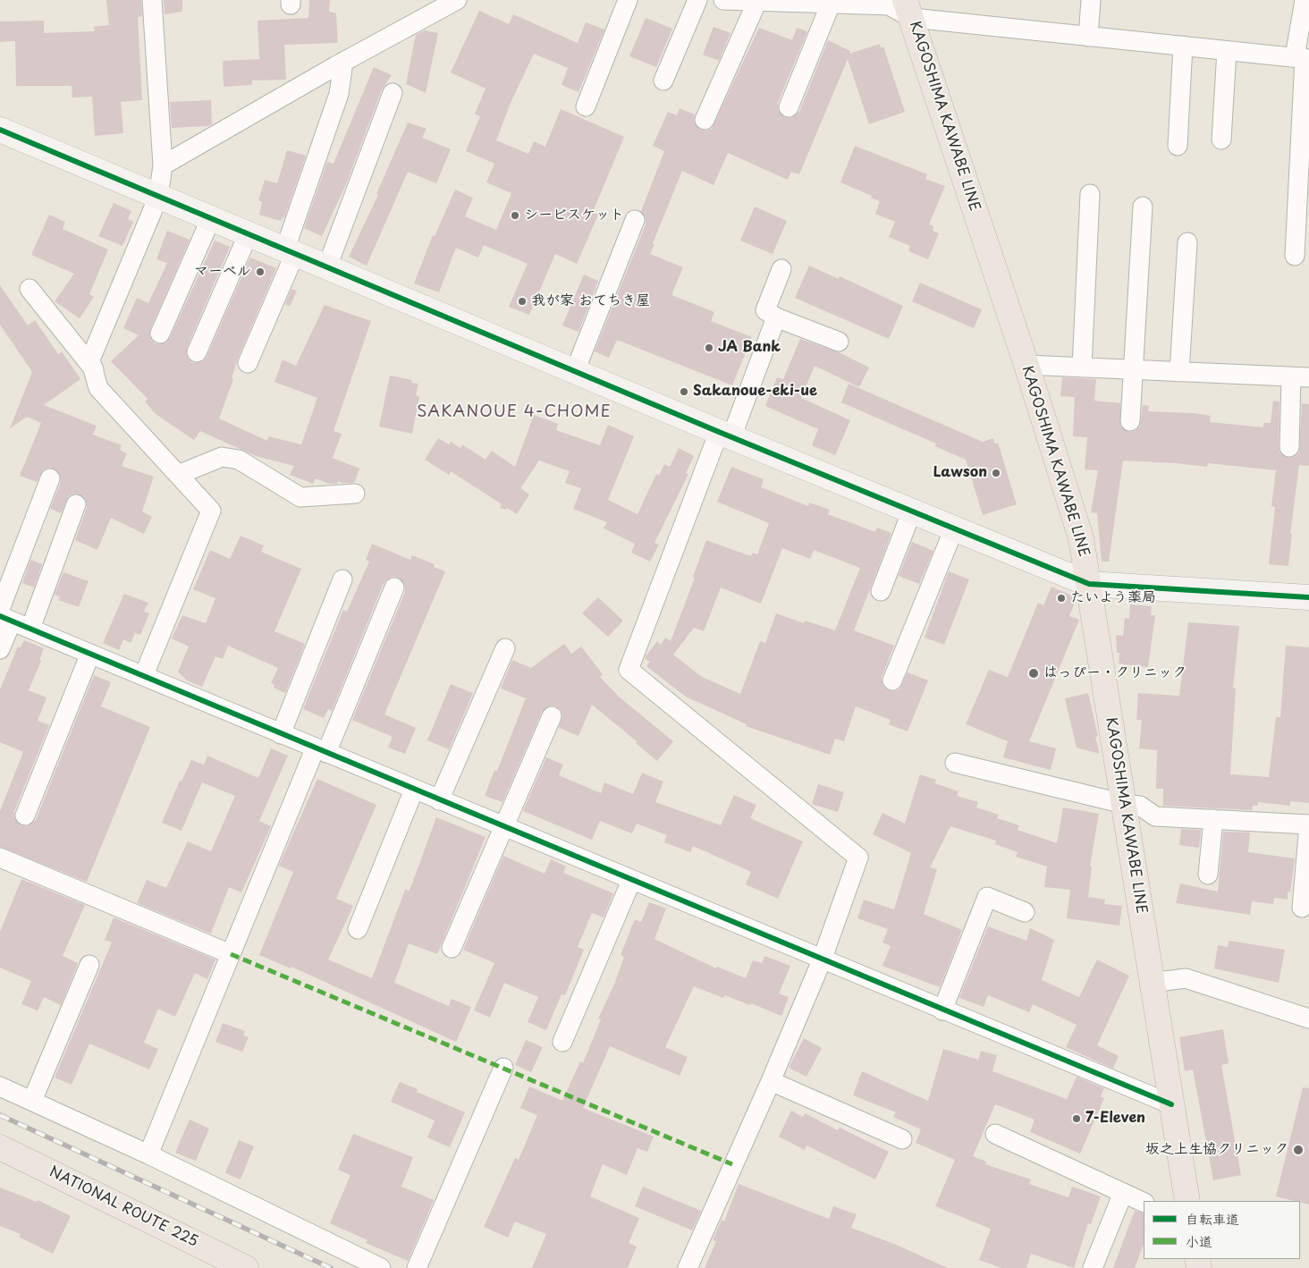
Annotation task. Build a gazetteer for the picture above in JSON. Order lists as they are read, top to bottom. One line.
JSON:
{"streets":{"main road":["KAGOSHIMA KAWABE LINE","NATIONAL ROUTE 225"]},"districts":["SAKANOUE 4-CHOME"],"places":["シービスケット","マーベル","我が家 おてちき屋","JA Bank","Sakanoue-eki-ue","Lawson","たいよう薬局","はっぴー・クリニック","7-Eleven","坂之上生協クリニック"],"legend":["自転車道","小道"]}
